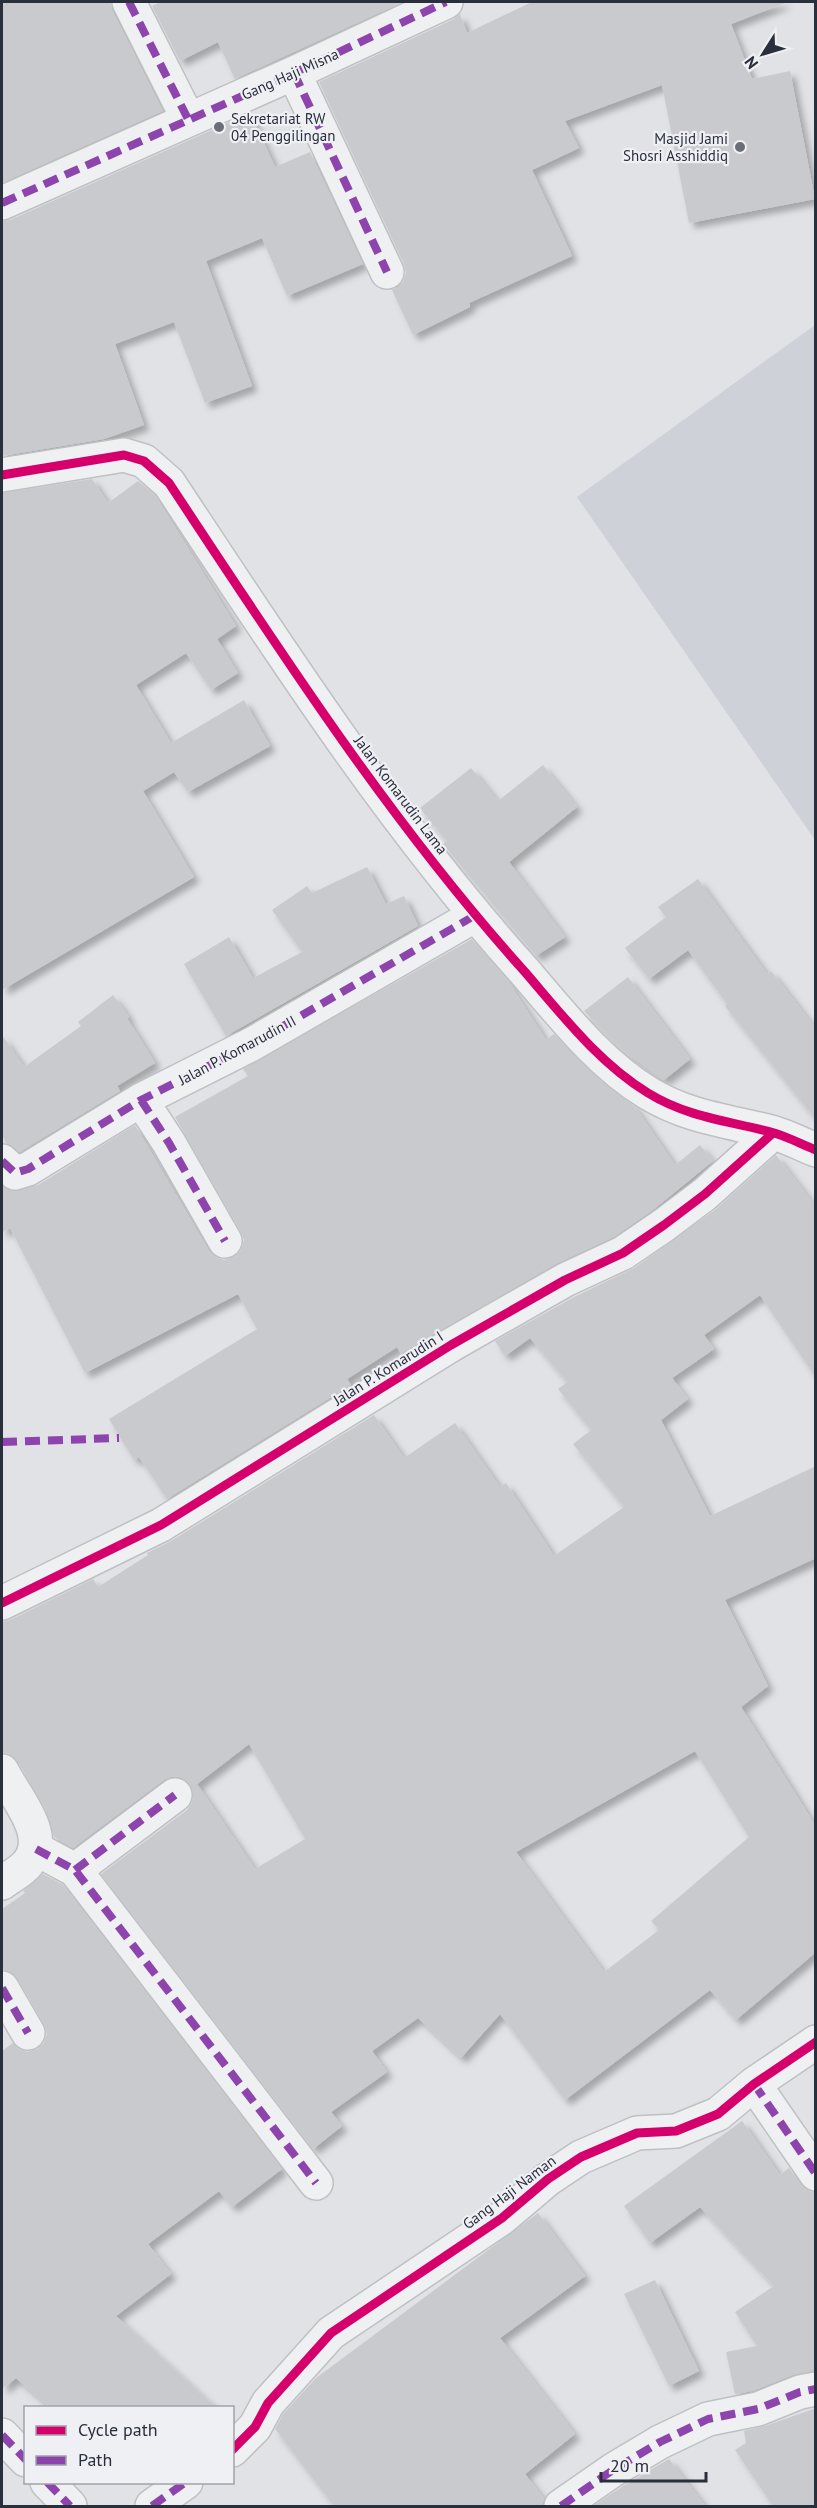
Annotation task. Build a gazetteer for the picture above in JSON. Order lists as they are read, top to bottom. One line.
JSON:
{"streets":{"street":["Gang Haji Misna","Jalan Komarudin Lama","Jalan P. Komarudin II","Jalan P. Komarudin I","Gang Haji Naman"]},"crossings":[["Jalan Komarudin Lama","Jalan P. Komarudin II"],["Jalan Komarudin Lama","Jalan P. Komarudin I"]],"places":["Sekretariat RW 04 Penggilingan","Masjid Jami Shosri Asshiddiq"],"legend":["Cycle path","Path"],"scale_bar":"20 m","north":"bottom left"}
